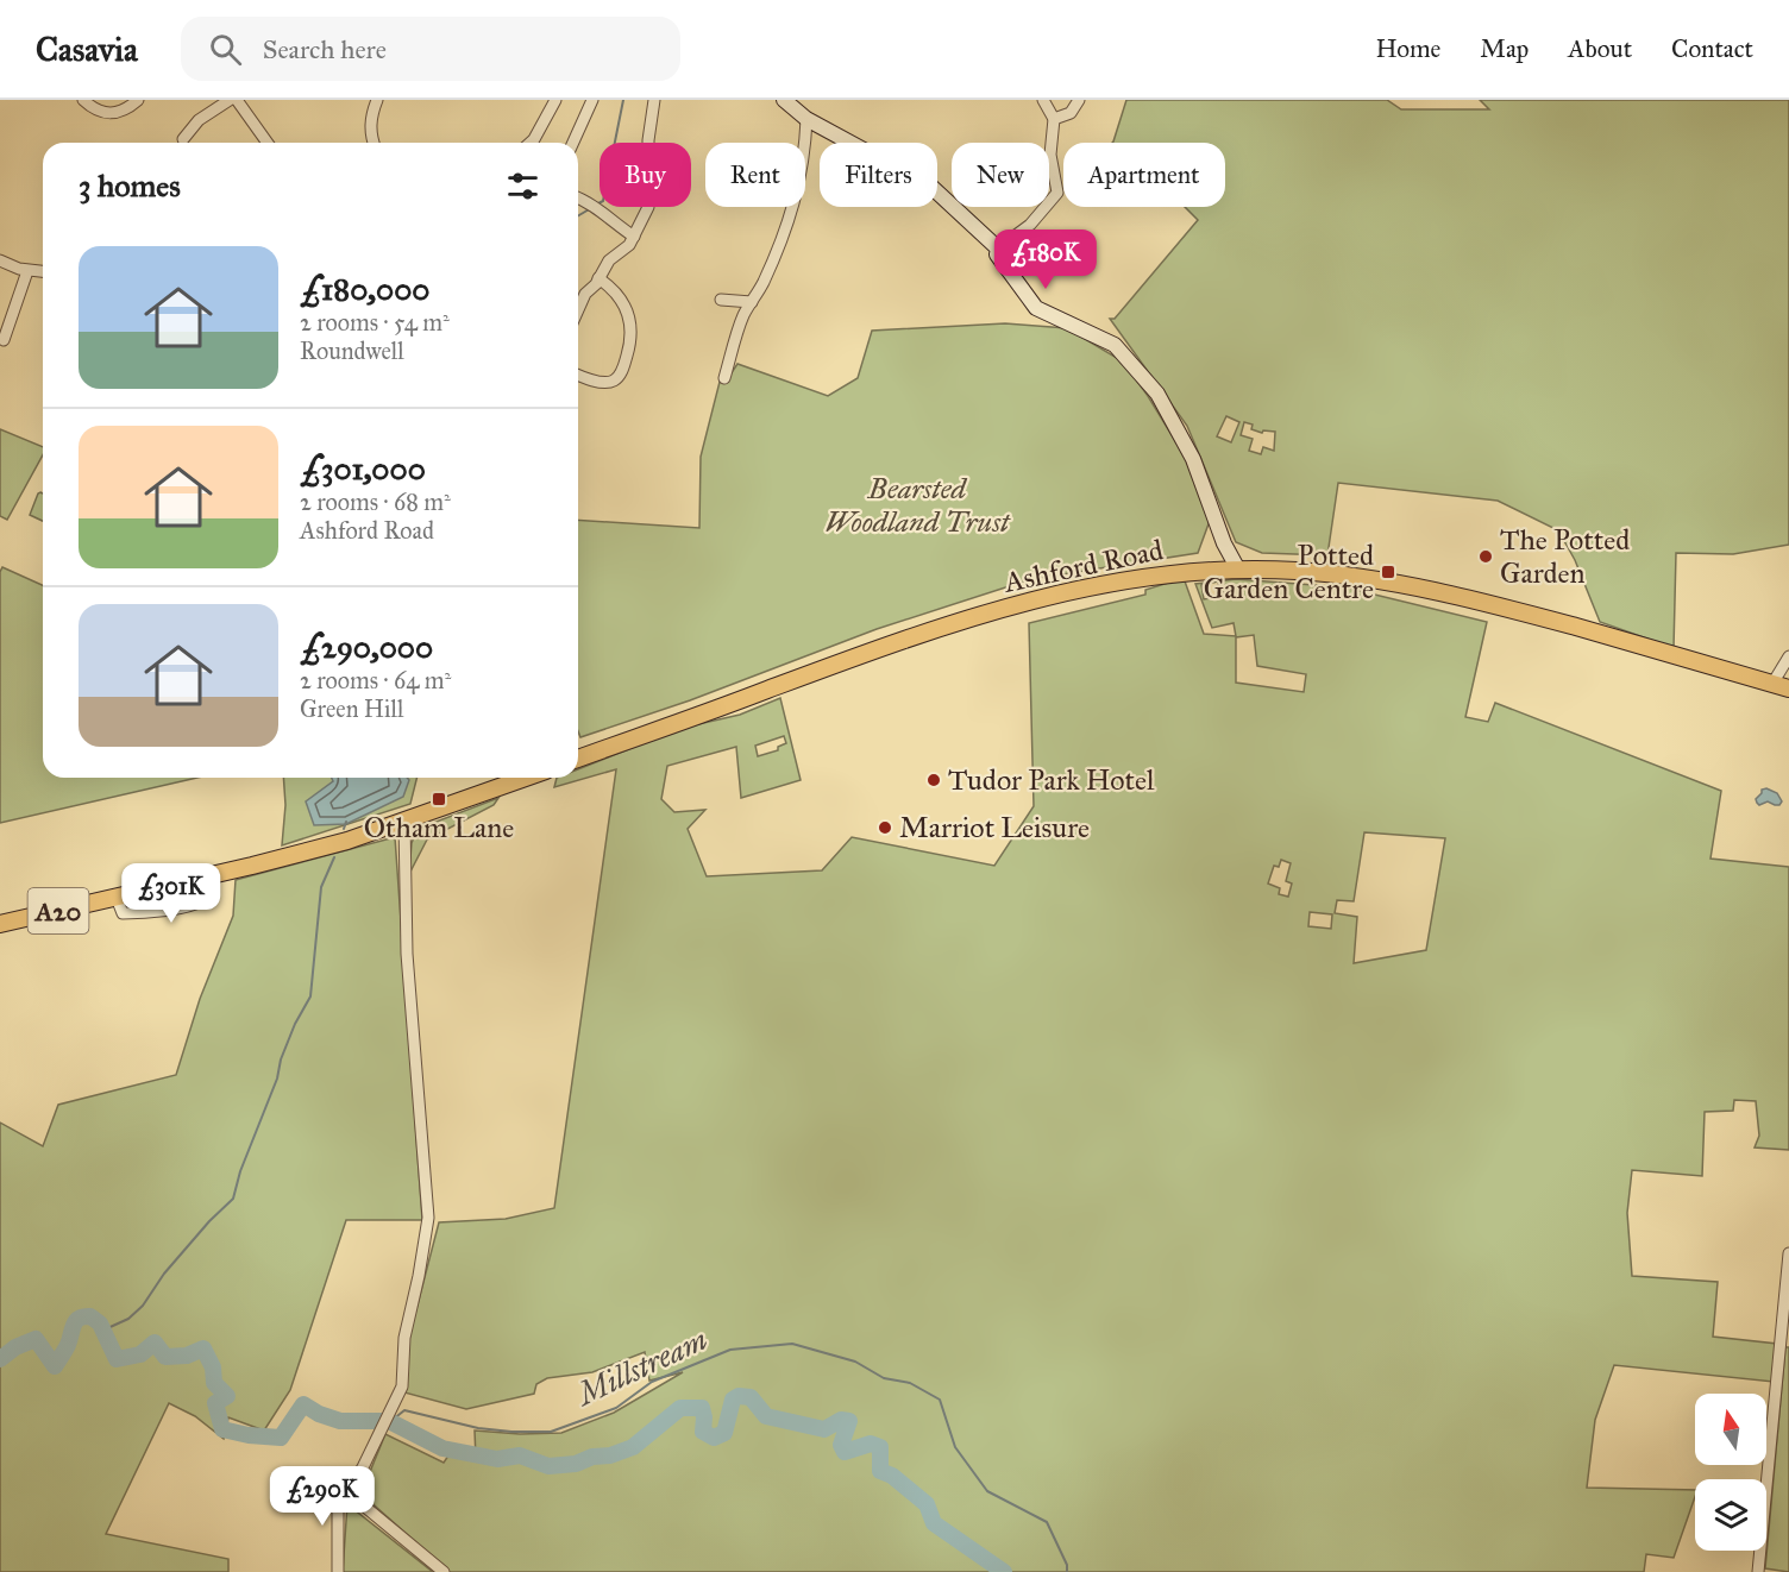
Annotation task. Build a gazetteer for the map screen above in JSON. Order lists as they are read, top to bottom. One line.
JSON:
{"streets":{"main road":["Ashford Road","A20"]},"water":["Millstream"],"parks":["Bearsted Woodland Trust"],"places":{"other":["The Potted Garden","Tudor Park Hotel","Marriot Leisure"],"transit":["Potted Garden Centre","Otham Lane"]},"north":"top","page":{"header":"Casavia","search":"Search here","nav":["Home","Map","About","Contact"],"chip":["Buy","Rent","Filters","New","Apartment"],"heading":"3 homes","list":[{"name":"£180,000","note":"2 rooms · 54 m² · Roundwell"},{"name":"£301,000","note":"2 rooms · 68 m² · Ashford Road"},{"name":"£290,000","note":"2 rooms · 64 m² · Green Hill"}],"price":["£180K","£301K","£290K"]}}
